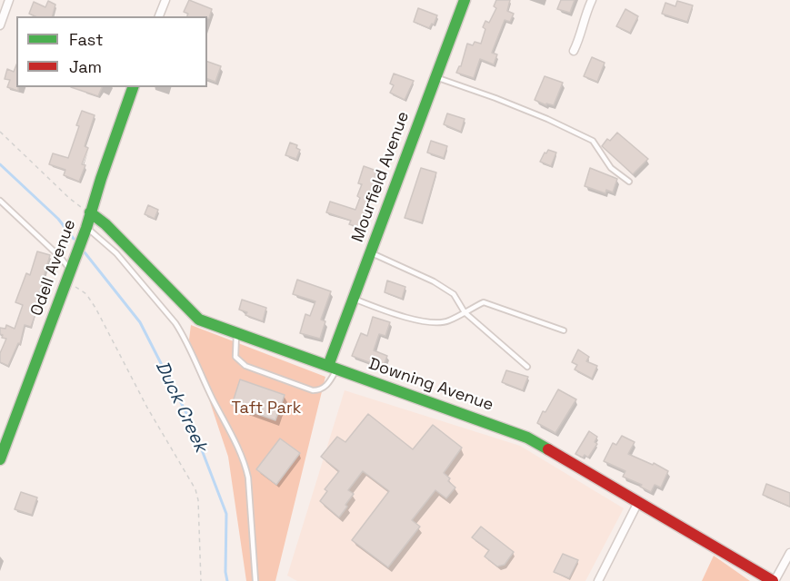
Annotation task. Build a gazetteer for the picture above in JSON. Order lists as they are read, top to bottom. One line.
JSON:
{"streets":{"street":["Mourfield Avenue","Odell Avenue","Downing Avenue"]},"crossings":[["Mourfield Avenue","Downing Avenue"],["Odell Avenue","Downing Avenue"]],"water":["Duck Creek"],"parks":["Taft Park"],"legend":["Fast","Jam"]}
